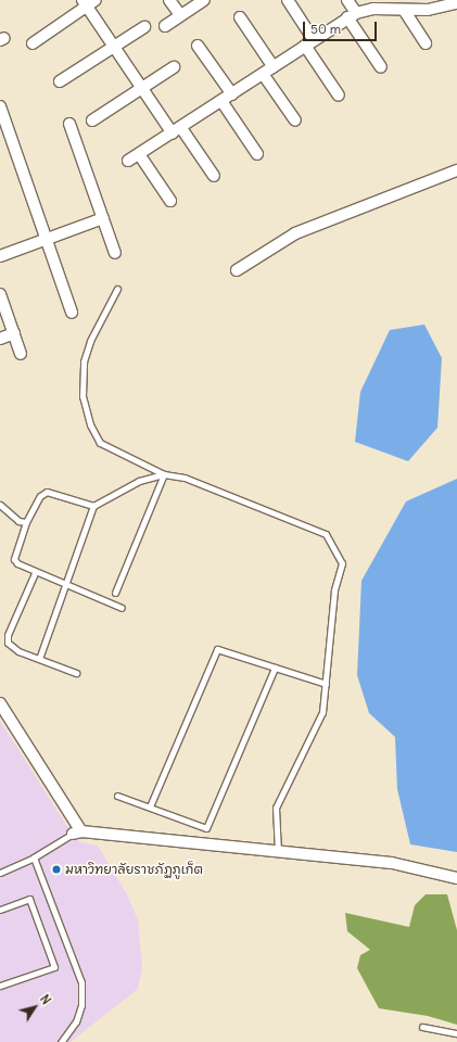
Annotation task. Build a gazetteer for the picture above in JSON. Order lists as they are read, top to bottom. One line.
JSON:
{"places":["มหาวิทยาลัยราชภัฏภูเก็ต"],"scale_bar":"50 m","north":"top right"}
